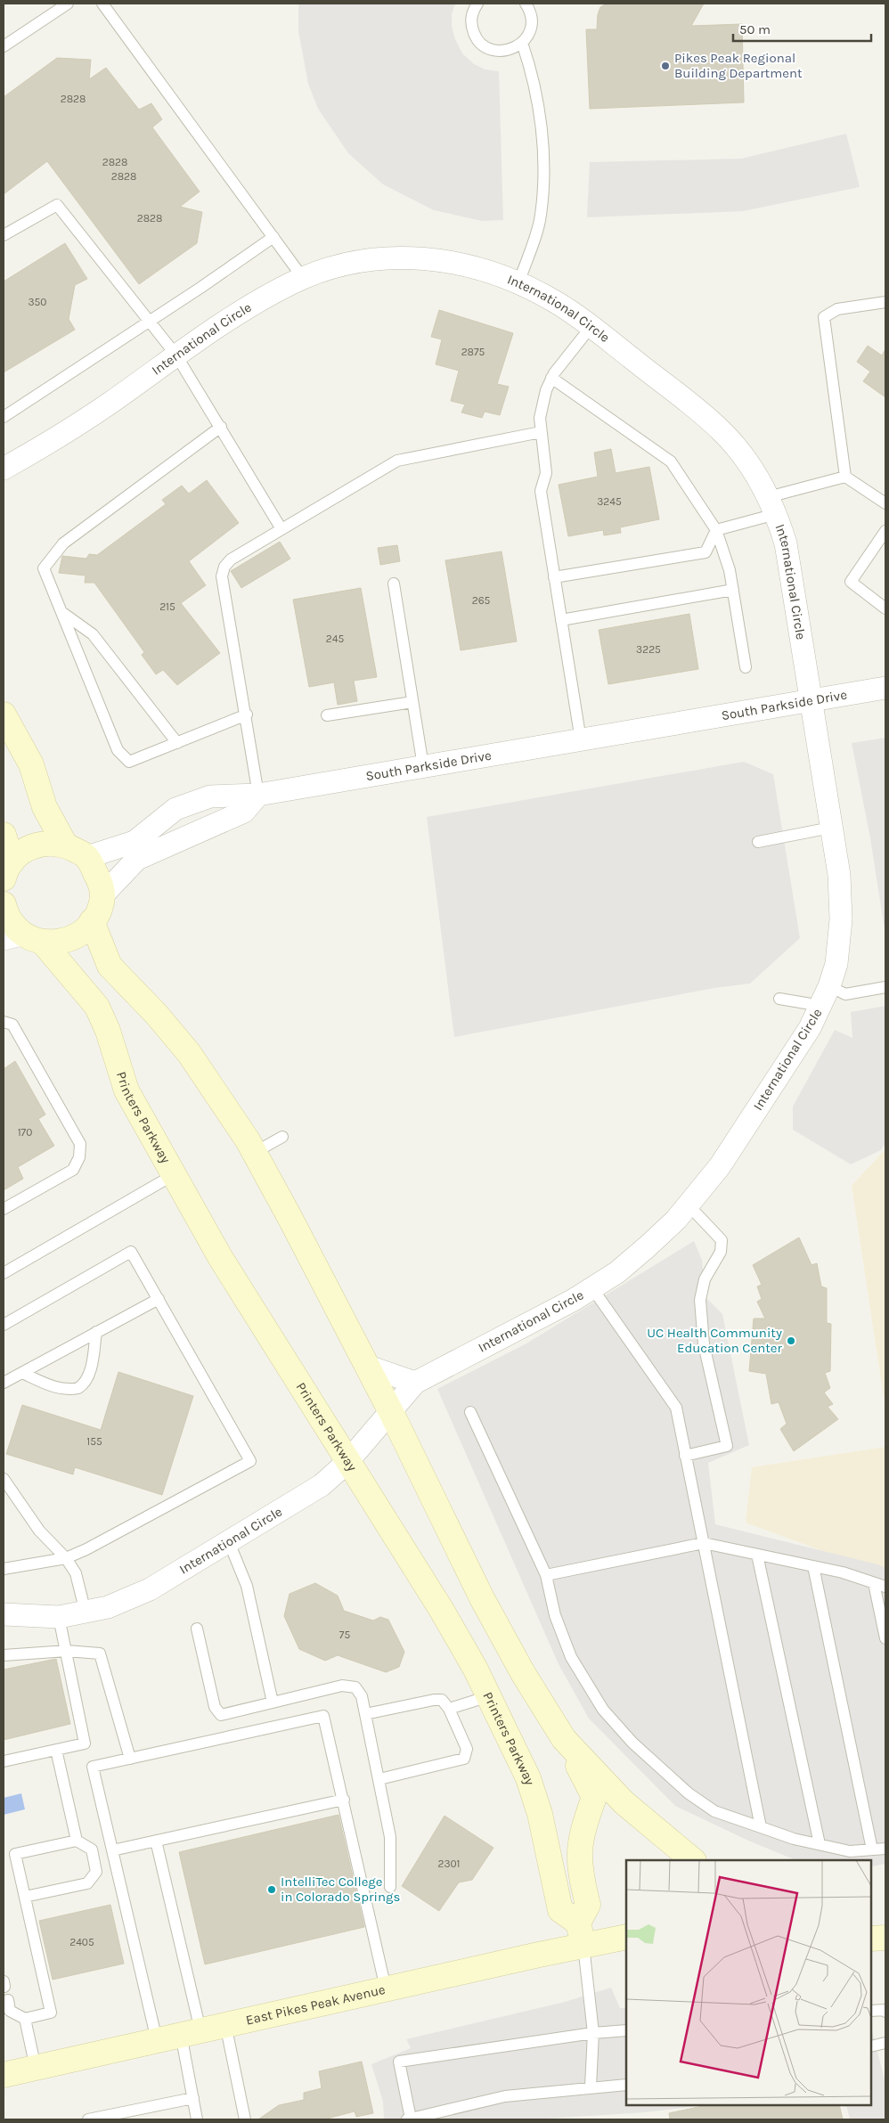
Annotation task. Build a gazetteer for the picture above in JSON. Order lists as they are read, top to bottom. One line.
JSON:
{"streets":{"main road":["Printers Parkway","East Pikes Peak Avenue"],"street":["International Circle","South Parkside Drive"]},"crossings":[["International Circle","South Parkside Drive"],["International Circle","Printers Parkway"]],"places":["Pikes Peak Regional Building Department","UC Health Community Education Center","IntelliTec College in Colorado Springs"],"house_numbers":["2828","2828","2828","2828","350","2875","3245","265","215","245","3225","170","155","75","2301","2405"],"scale_bar":"50 m"}
